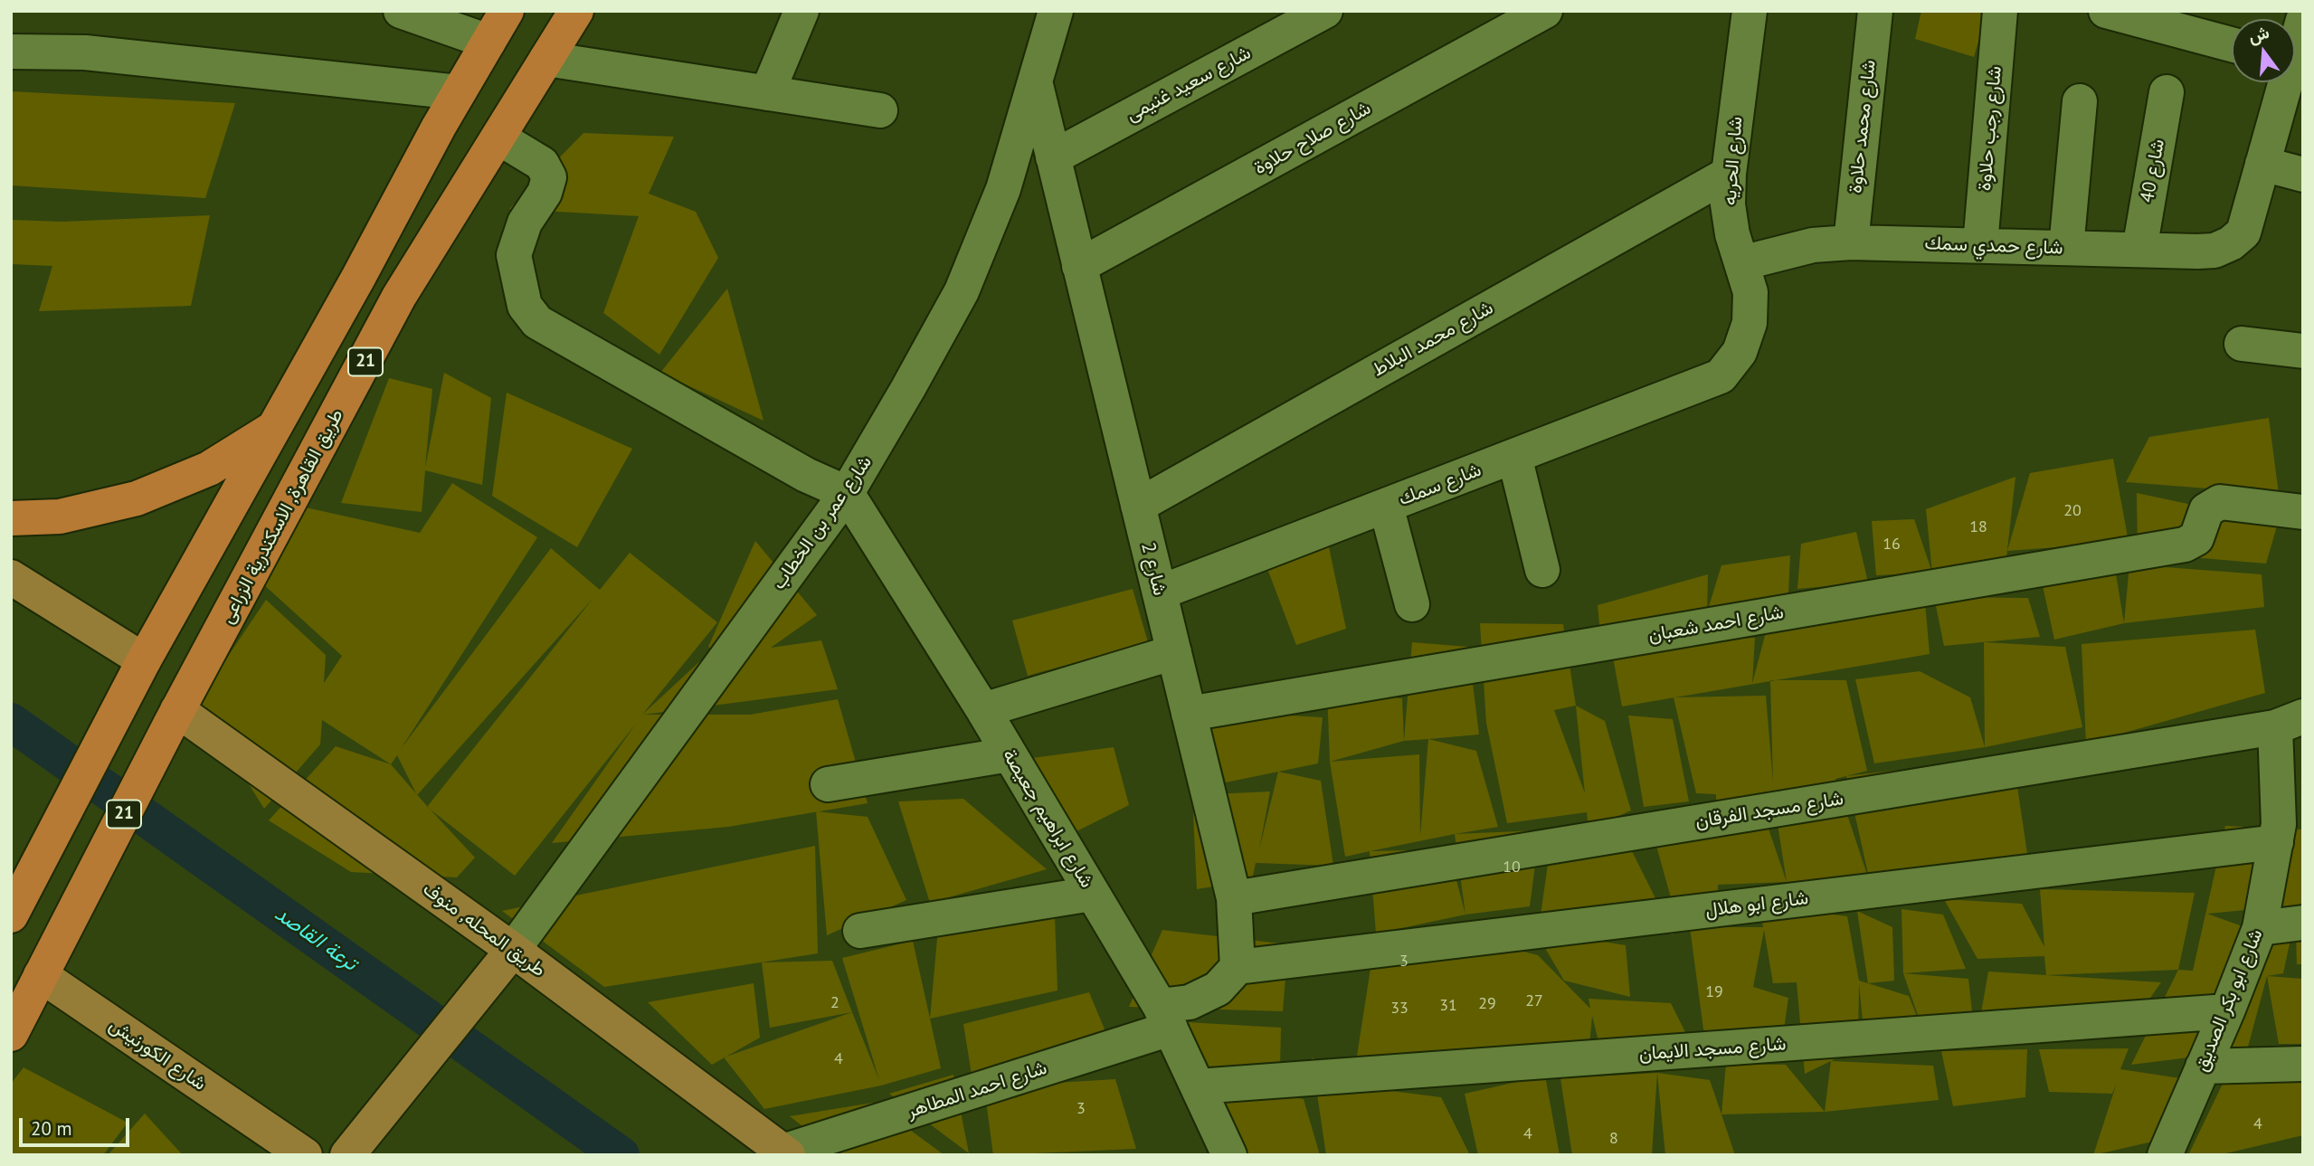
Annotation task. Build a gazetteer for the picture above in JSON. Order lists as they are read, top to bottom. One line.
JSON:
{"streets":{"highway":["21","طريق القاهرة, الاسكندرية الزراعى"],"main road":["طريق المحله, منوف","شارع الكورنيش"],"street":["شارع سعيد غنيمى","شارع محمد حلاوة","شارع رجب حلاوة","شارع صلاح حلاوة","شارع الحريه","شارع 40","شارع حمدي سمك","شارع محمد البلاط","شارع سمك","شارع عمر بن الخطاب","شارع 2","شارع احمد شعبان","شارع مسجد الفرقان","شارع ابراهيم جعيصة","شارع ابو هلال","شارع ابو بكر الصديق","شارع مسجد الايمان","شارع احمد المطاهر"]},"crossings":[["شارع سعيد غنيمى","شارع 2"],["شارع محمد حلاوة","شارع حمدي سمك"],["شارع رجب حلاوة","شارع حمدي سمك"],["شارع صلاح حلاوة","شارع 2"],["شارع الحريه","شارع حمدي سمك"],["شارع الحريه","شارع محمد البلاط"],["شارع الحريه","شارع سمك"],["شارع 40","شارع حمدي سمك"],["شارع محمد البلاط","شارع 2"],["شارع سمك","شارع 2"],["طريق القاهرة, الاسكندرية الزراعى","طريق المحله, منوف"],["طريق القاهرة, الاسكندرية الزراعى","شارع الكورنيش"],["شارع عمر بن الخطاب","شارع 2"],["شارع عمر بن الخطاب","شارع ابراهيم جعيصة"],["شارع عمر بن الخطاب","طريق المحله, منوف"],["شارع 2","شارع احمد شعبان"],["شارع 2","شارع مسجد الفرقان"],["شارع 2","شارع ابو هلال"],["شارع مسجد الفرقان","شارع ابو بكر الصديق"],["شارع ابراهيم جعيصة","شارع مسجد الايمان"],["شارع ابراهيم جعيصة","شارع احمد المطاهر"],["شارع ابو هلال","شارع ابو بكر الصديق"],["طريق المحله, منوف","شارع احمد المطاهر"],["شارع ابو بكر الصديق","شارع مسجد الايمان"]],"water":["ترعة القاصد"],"house_numbers":["20","18","16","10","3","19","27","2","29","31","33","4","3","4","4","8"],"scale_bar":"20 m","north":"top"}
